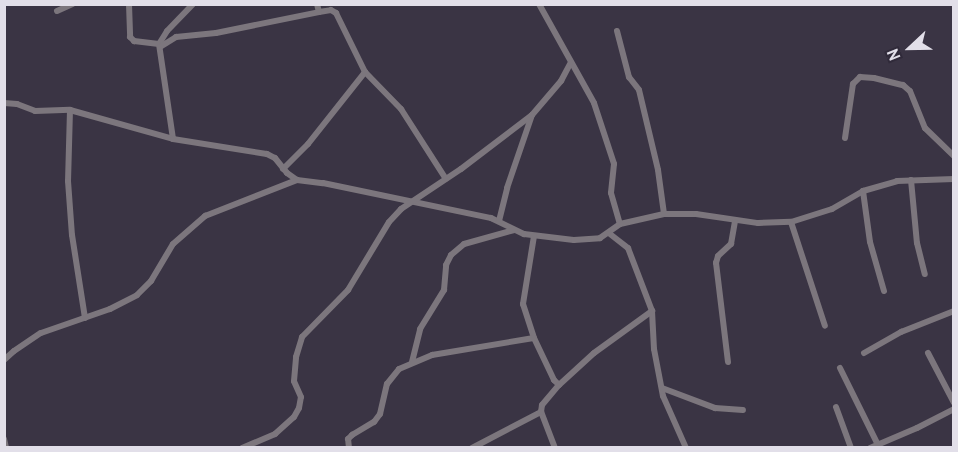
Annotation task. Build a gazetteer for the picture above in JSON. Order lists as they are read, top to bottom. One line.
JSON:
{"north":"left"}
